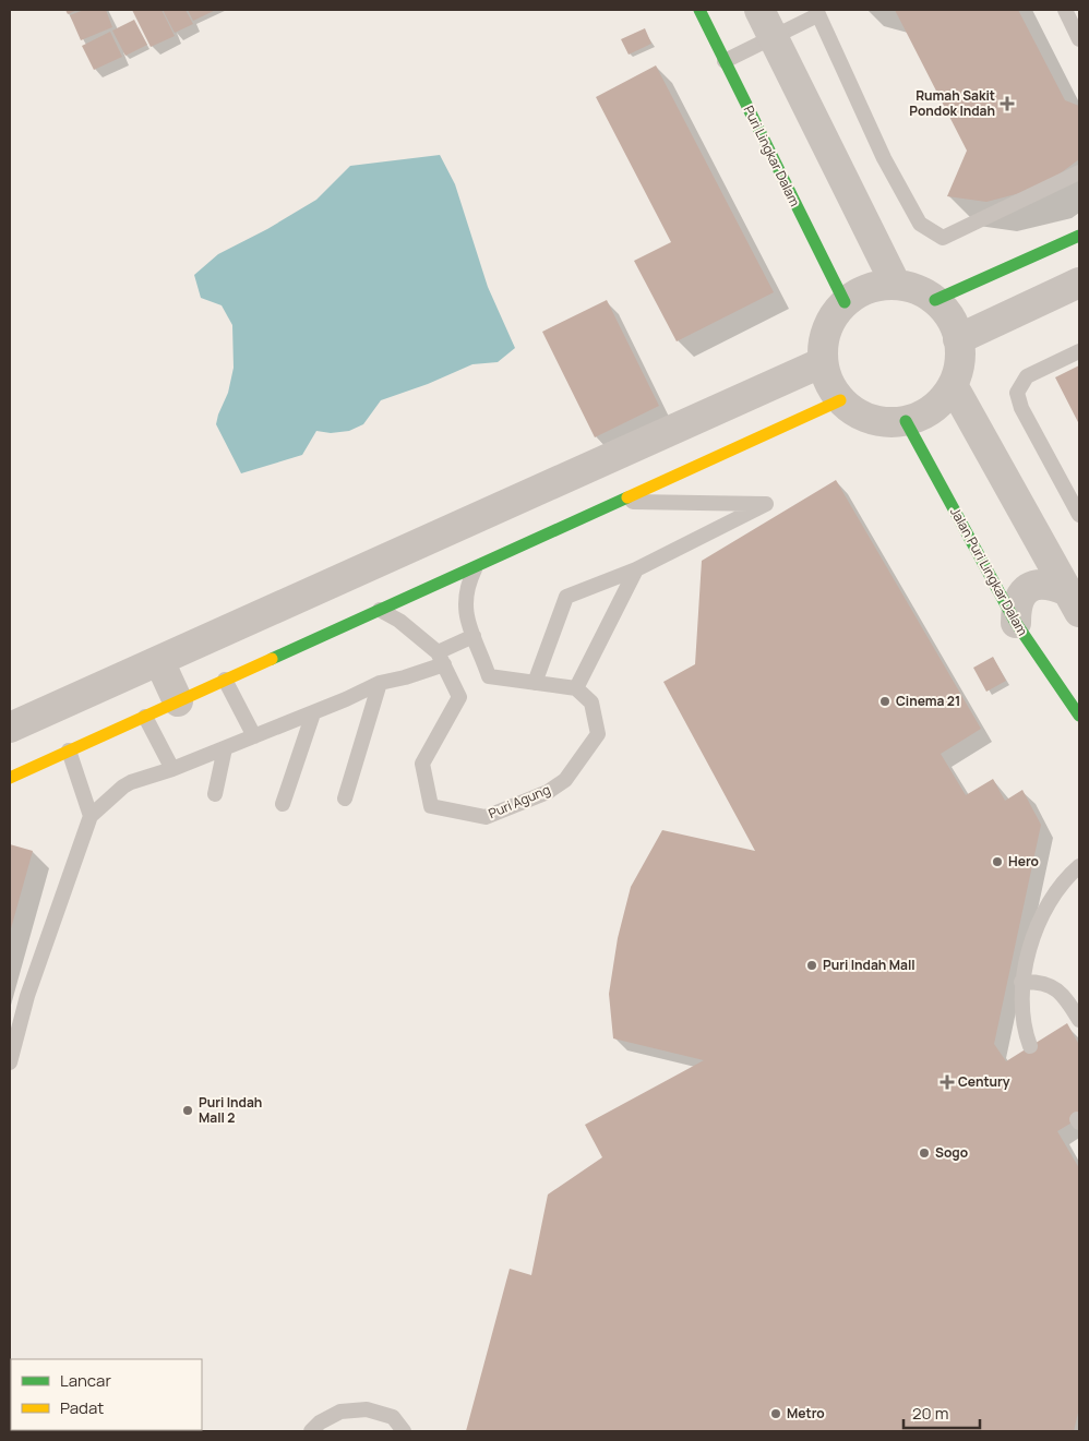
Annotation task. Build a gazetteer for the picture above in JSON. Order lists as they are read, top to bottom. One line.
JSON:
{"streets":{"street":["Puri Lingkar Dalam","Jalan Puri Lingkar Dalam"],"lane":["Puri Agung"]},"crossings":[["Puri Lingkar Dalam","Jalan Puri Lingkar Dalam"]],"places":{"health":["Rumah Sakit Pondok Indah","Century"],"other":["Cinema 21","Hero","Puri Indah Mall","Puri Indah Mall 2","Sogo","Metro"]},"legend":["Lancar","Padat"],"scale_bar":"20 m"}
